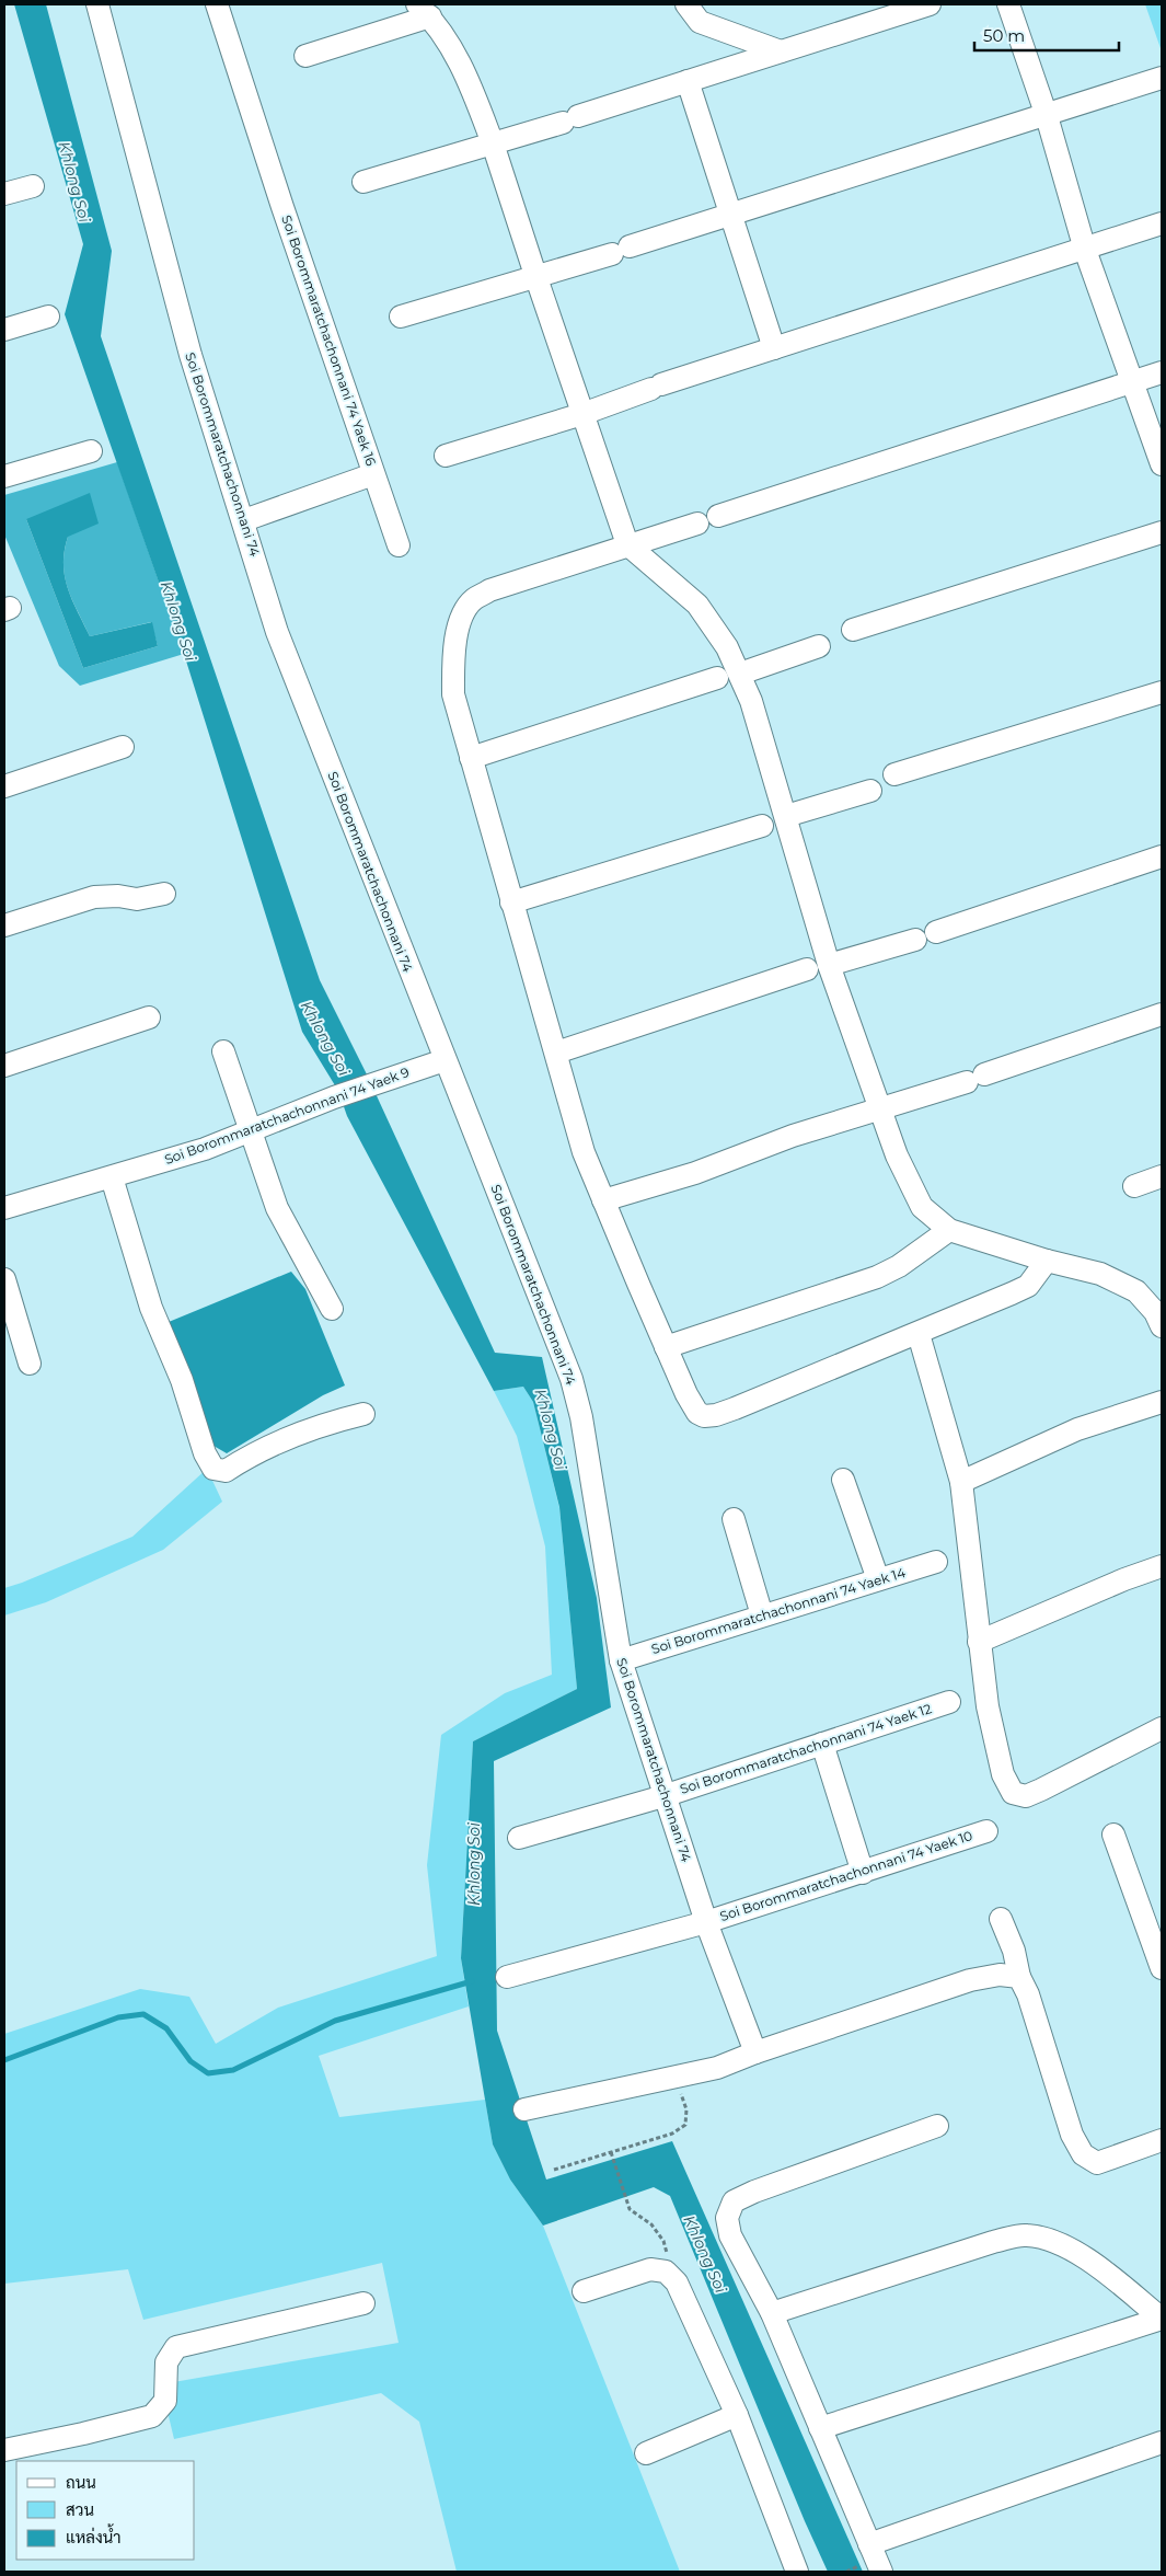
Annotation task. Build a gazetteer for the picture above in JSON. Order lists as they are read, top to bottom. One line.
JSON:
{"streets":{"street":["Soi Borommaratchachonnani 74 Yaek 16","Soi Borommaratchachonnani 74","Soi Borommaratchachonnani 74 Yaek 9","Soi Borommaratchachonnani 74 Yaek 14","Soi Borommaratchachonnani 74 Yaek 12","Soi Borommaratchachonnani 74 Yaek 10"]},"crossings":[["Soi Borommaratchachonnani 74 Yaek 16","Soi Borommaratchachonnani 74"],["Soi Borommaratchachonnani 74","Soi Borommaratchachonnani 74 Yaek 9"],["Soi Borommaratchachonnani 74","Soi Borommaratchachonnani 74 Yaek 14"],["Soi Borommaratchachonnani 74","Soi Borommaratchachonnani 74 Yaek 12"],["Soi Borommaratchachonnani 74","Soi Borommaratchachonnani 74 Yaek 10"]],"water":["Khlong Soi"],"legend":["ถนน","สวน","แหล่งน้ำ"],"scale_bar":"50 m"}
